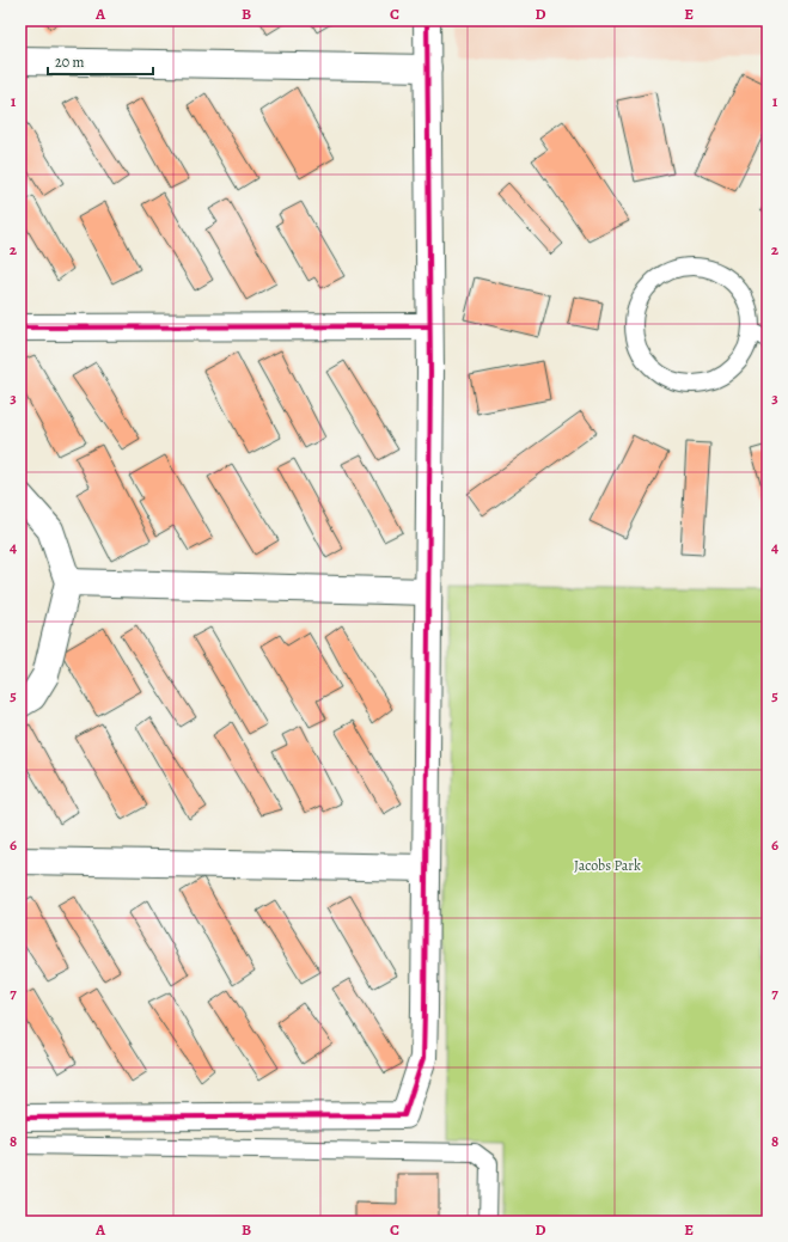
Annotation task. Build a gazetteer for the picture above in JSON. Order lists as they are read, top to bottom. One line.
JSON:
{"parks":["Jacobs Park"],"scale_bar":"20 m","grid":{"columns":["A","B","C","D","E"],"rows":["1","2","3","4","5","6","7","8"]}}
